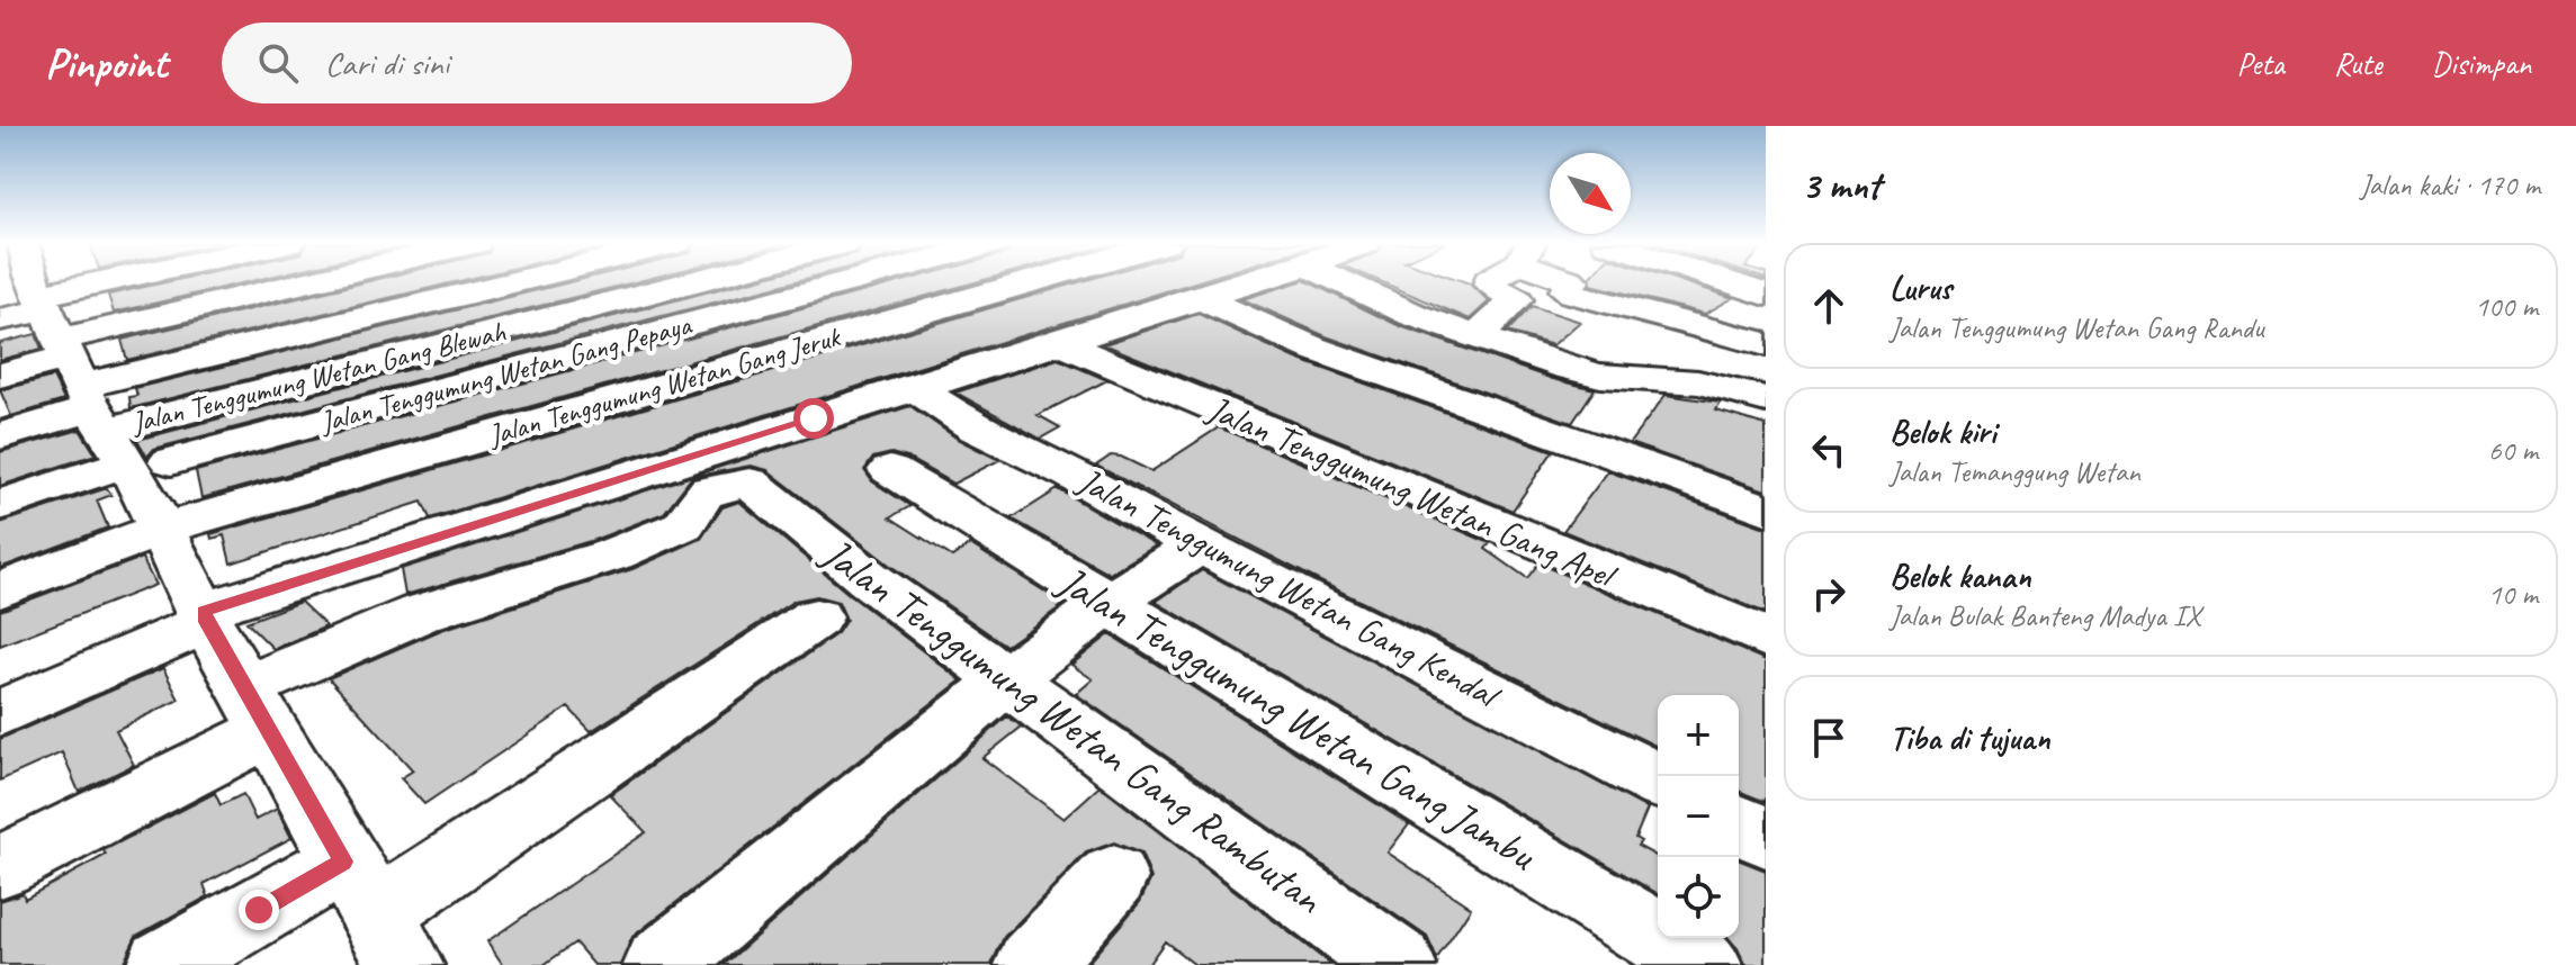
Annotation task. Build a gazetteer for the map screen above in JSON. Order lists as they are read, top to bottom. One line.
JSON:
{"streets":{"street":["Jalan Tenggumung Wetan Gang Pepaya","Jalan Tenggumung Wetan Gang Blewah","Jalan Tenggumung Wetan Gang Jeruk","Jalan Tenggumung Wetan Gang Apel","Jalan Tenggumung Wetan Gang Kendal","Jalan Tenggumung Wetan Gang Jambu","Jalan Tenggumung Wetan Gang Rambutan"]},"crossings":[["Jalan Tenggumung Wetan Gang Pepaya","Jalan Tenggumung Wetan Gang Blewah"]],"north":"bottom right","page":{"header":"Pinpoint","search":"Cari di sini","nav":["Peta","Rute","Disimpan"],"heading":["3 mnt","Jalan kaki · 170 m"],"list":[["Lurus","Jalan Tenggumung Wetan Gang Randu","100 m"],["Belok kiri","Jalan Temanggung Wetan","60 m"],["Belok kanan","Jalan Bulak Banteng Madya IX","10 m"],"Tiba di tujuan"],"map_buttons":["+","−"]}}
